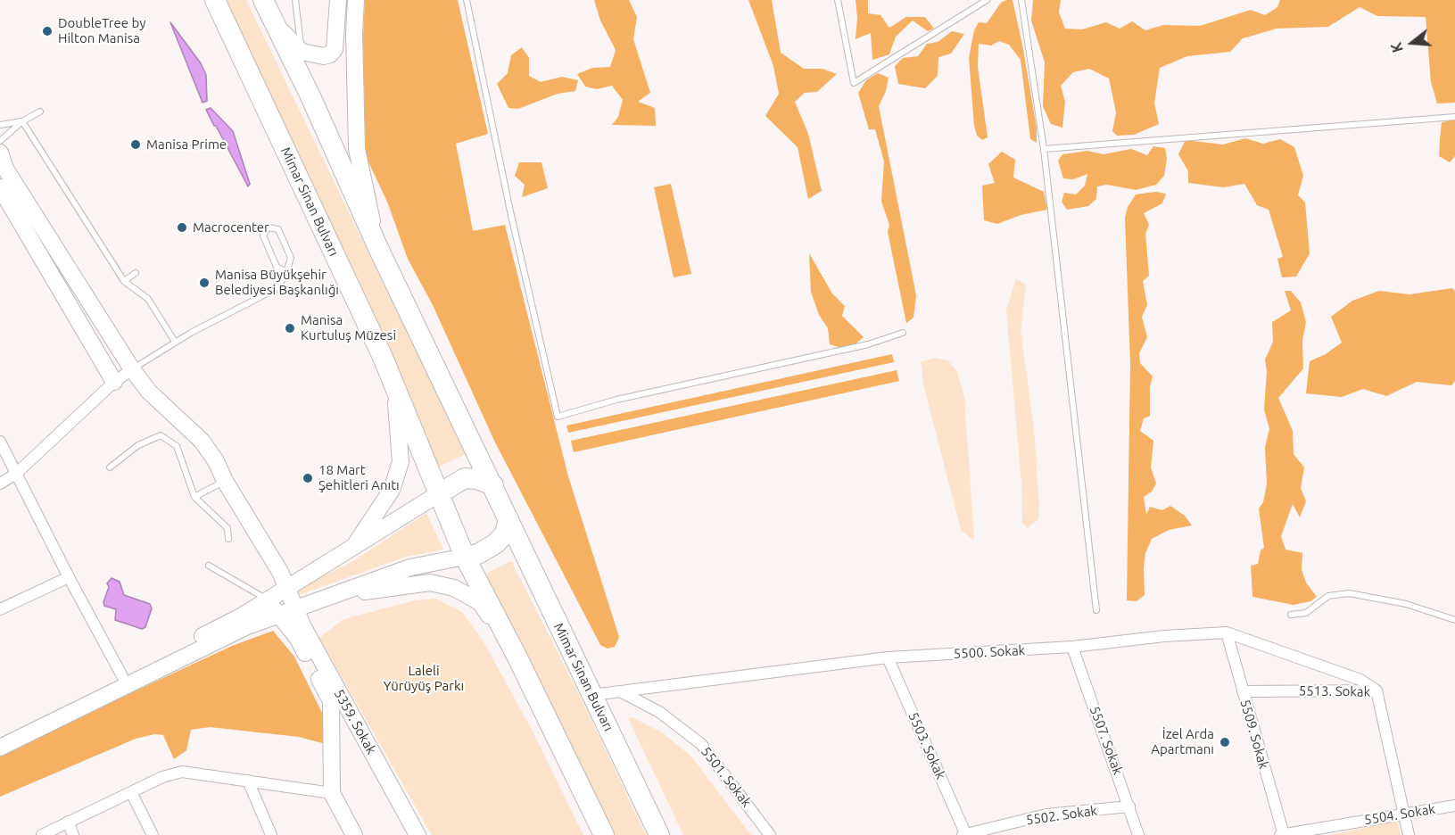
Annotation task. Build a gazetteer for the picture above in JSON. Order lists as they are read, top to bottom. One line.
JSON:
{"streets":{"highway":["Mimar Sinan Bulvarı"],"street":["5500. Sokak","5513. Sokak","5359. Sokak","5509. Sokak","5507. Sokak","5503. Sokak","5501. Sokak","5504. Sokak","5502. Sokak"]},"crossings":[["Mimar Sinan Bulvarı","5500. Sokak"],["5500. Sokak","5513. Sokak"],["5500. Sokak","5509. Sokak"],["5500. Sokak","5507. Sokak"],["5500. Sokak","5503. Sokak"],["5500. Sokak","5501. Sokak"],["5513. Sokak","5509. Sokak"],["5513. Sokak","5504. Sokak"],["5509. Sokak","5504. Sokak"],["5507. Sokak","5502. Sokak"],["5503. Sokak","5502. Sokak"]],"parks":["Laleli Yürüyüş Parkı"],"places":["DoubleTree by Hilton Manisa","Manisa Prime","Macrocenter","Manisa Büyükşehir Belediyesi Başkanlığı","Manisa Kurtuluş Müzesi","18 Mart Şehitleri Anıtı","İzel Arda Apartmanı"],"north":"left"}
